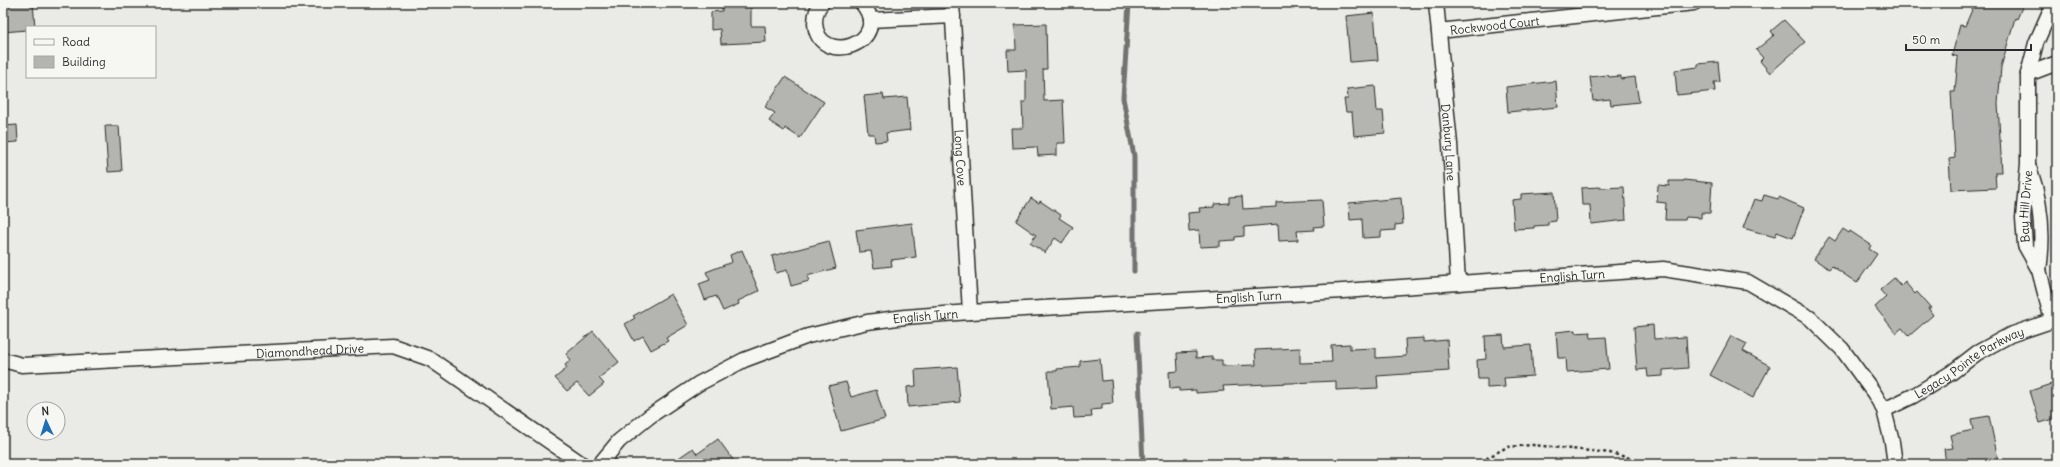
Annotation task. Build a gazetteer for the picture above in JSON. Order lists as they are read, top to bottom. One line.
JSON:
{"streets":{"street":["Rockwood Court","Danbury Lane","Long Cove","Bay Hill Drive","English Turn","Diamondhead Drive","Legacy Pointe Parkway"]},"crossings":[["Rockwood Court","Danbury Lane"],["Danbury Lane","English Turn"],["Long Cove","English Turn"],["Bay Hill Drive","Legacy Pointe Parkway"],["English Turn","Legacy Pointe Parkway"]],"legend":["Road","Building"],"scale_bar":"50 m","north":"top"}
